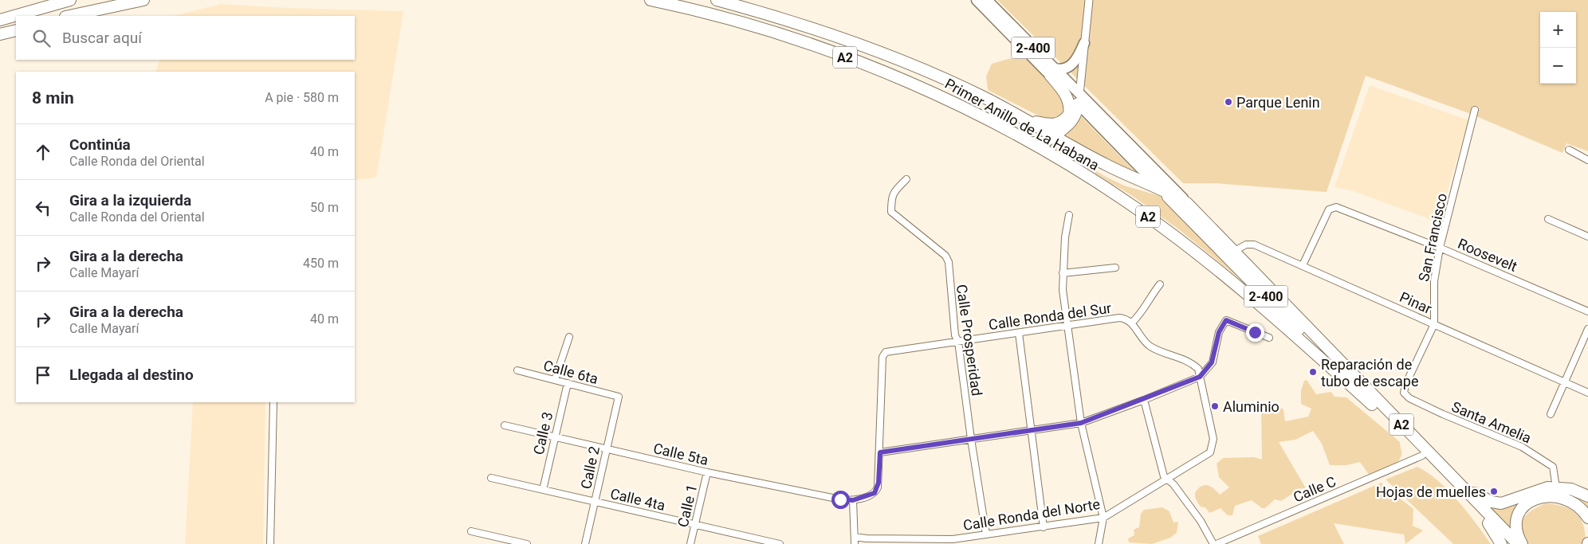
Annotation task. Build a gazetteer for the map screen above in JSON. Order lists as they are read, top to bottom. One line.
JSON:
{"streets":{"highway":["2-400","A2","Primer Anillo de La Habana"],"street":["San Francisco","Roosevelt","Pinar","Calle Ronda del Sur","Calle Prosperidad","Calle 6ta","Santa Amelia","Calle 3","Calle 5ta","Calle 2","Calle C","Calle 4ta","Calle 1","Calle Ronda del Norte"]},"crossings":[["2-400","A2"],["2-400","Primer Anillo de La Habana"],["A2","Primer Anillo de La Habana"],["A2","Pinar"],["A2","Calle C"],["San Francisco","Roosevelt"],["San Francisco","Pinar"],["San Francisco","Santa Amelia"],["Roosevelt","Pinar"],["Calle Ronda del Sur","Calle Prosperidad"],["Calle Ronda del Sur","Calle Ronda del Norte"],["Calle Prosperidad","Calle Ronda del Norte"],["Calle 6ta","Calle 3"],["Calle 6ta","Calle 2"],["Calle 3","Calle 5ta"],["Calle 3","Calle 4ta"],["Calle 5ta","Calle 2"],["Calle 5ta","Calle 1"],["Calle 2","Calle 4ta"],["Calle 4ta","Calle 1"]],"places":["Parque Lenin","Reparación de tubo de escape","Aluminio","Hojas de muelles"],"page":{"map_buttons":["+","−"],"search":"Buscar aquí","heading":["8 min","A pie · 580 m"],"list":[["Continúa","Calle Ronda del Oriental","40 m"],["Gira a la izquierda","Calle Ronda del Oriental","50 m"],["Gira a la derecha","Calle Mayarí","450 m"],["Gira a la derecha","Calle Mayarí","40 m"],"Llegada al destino"]}}
